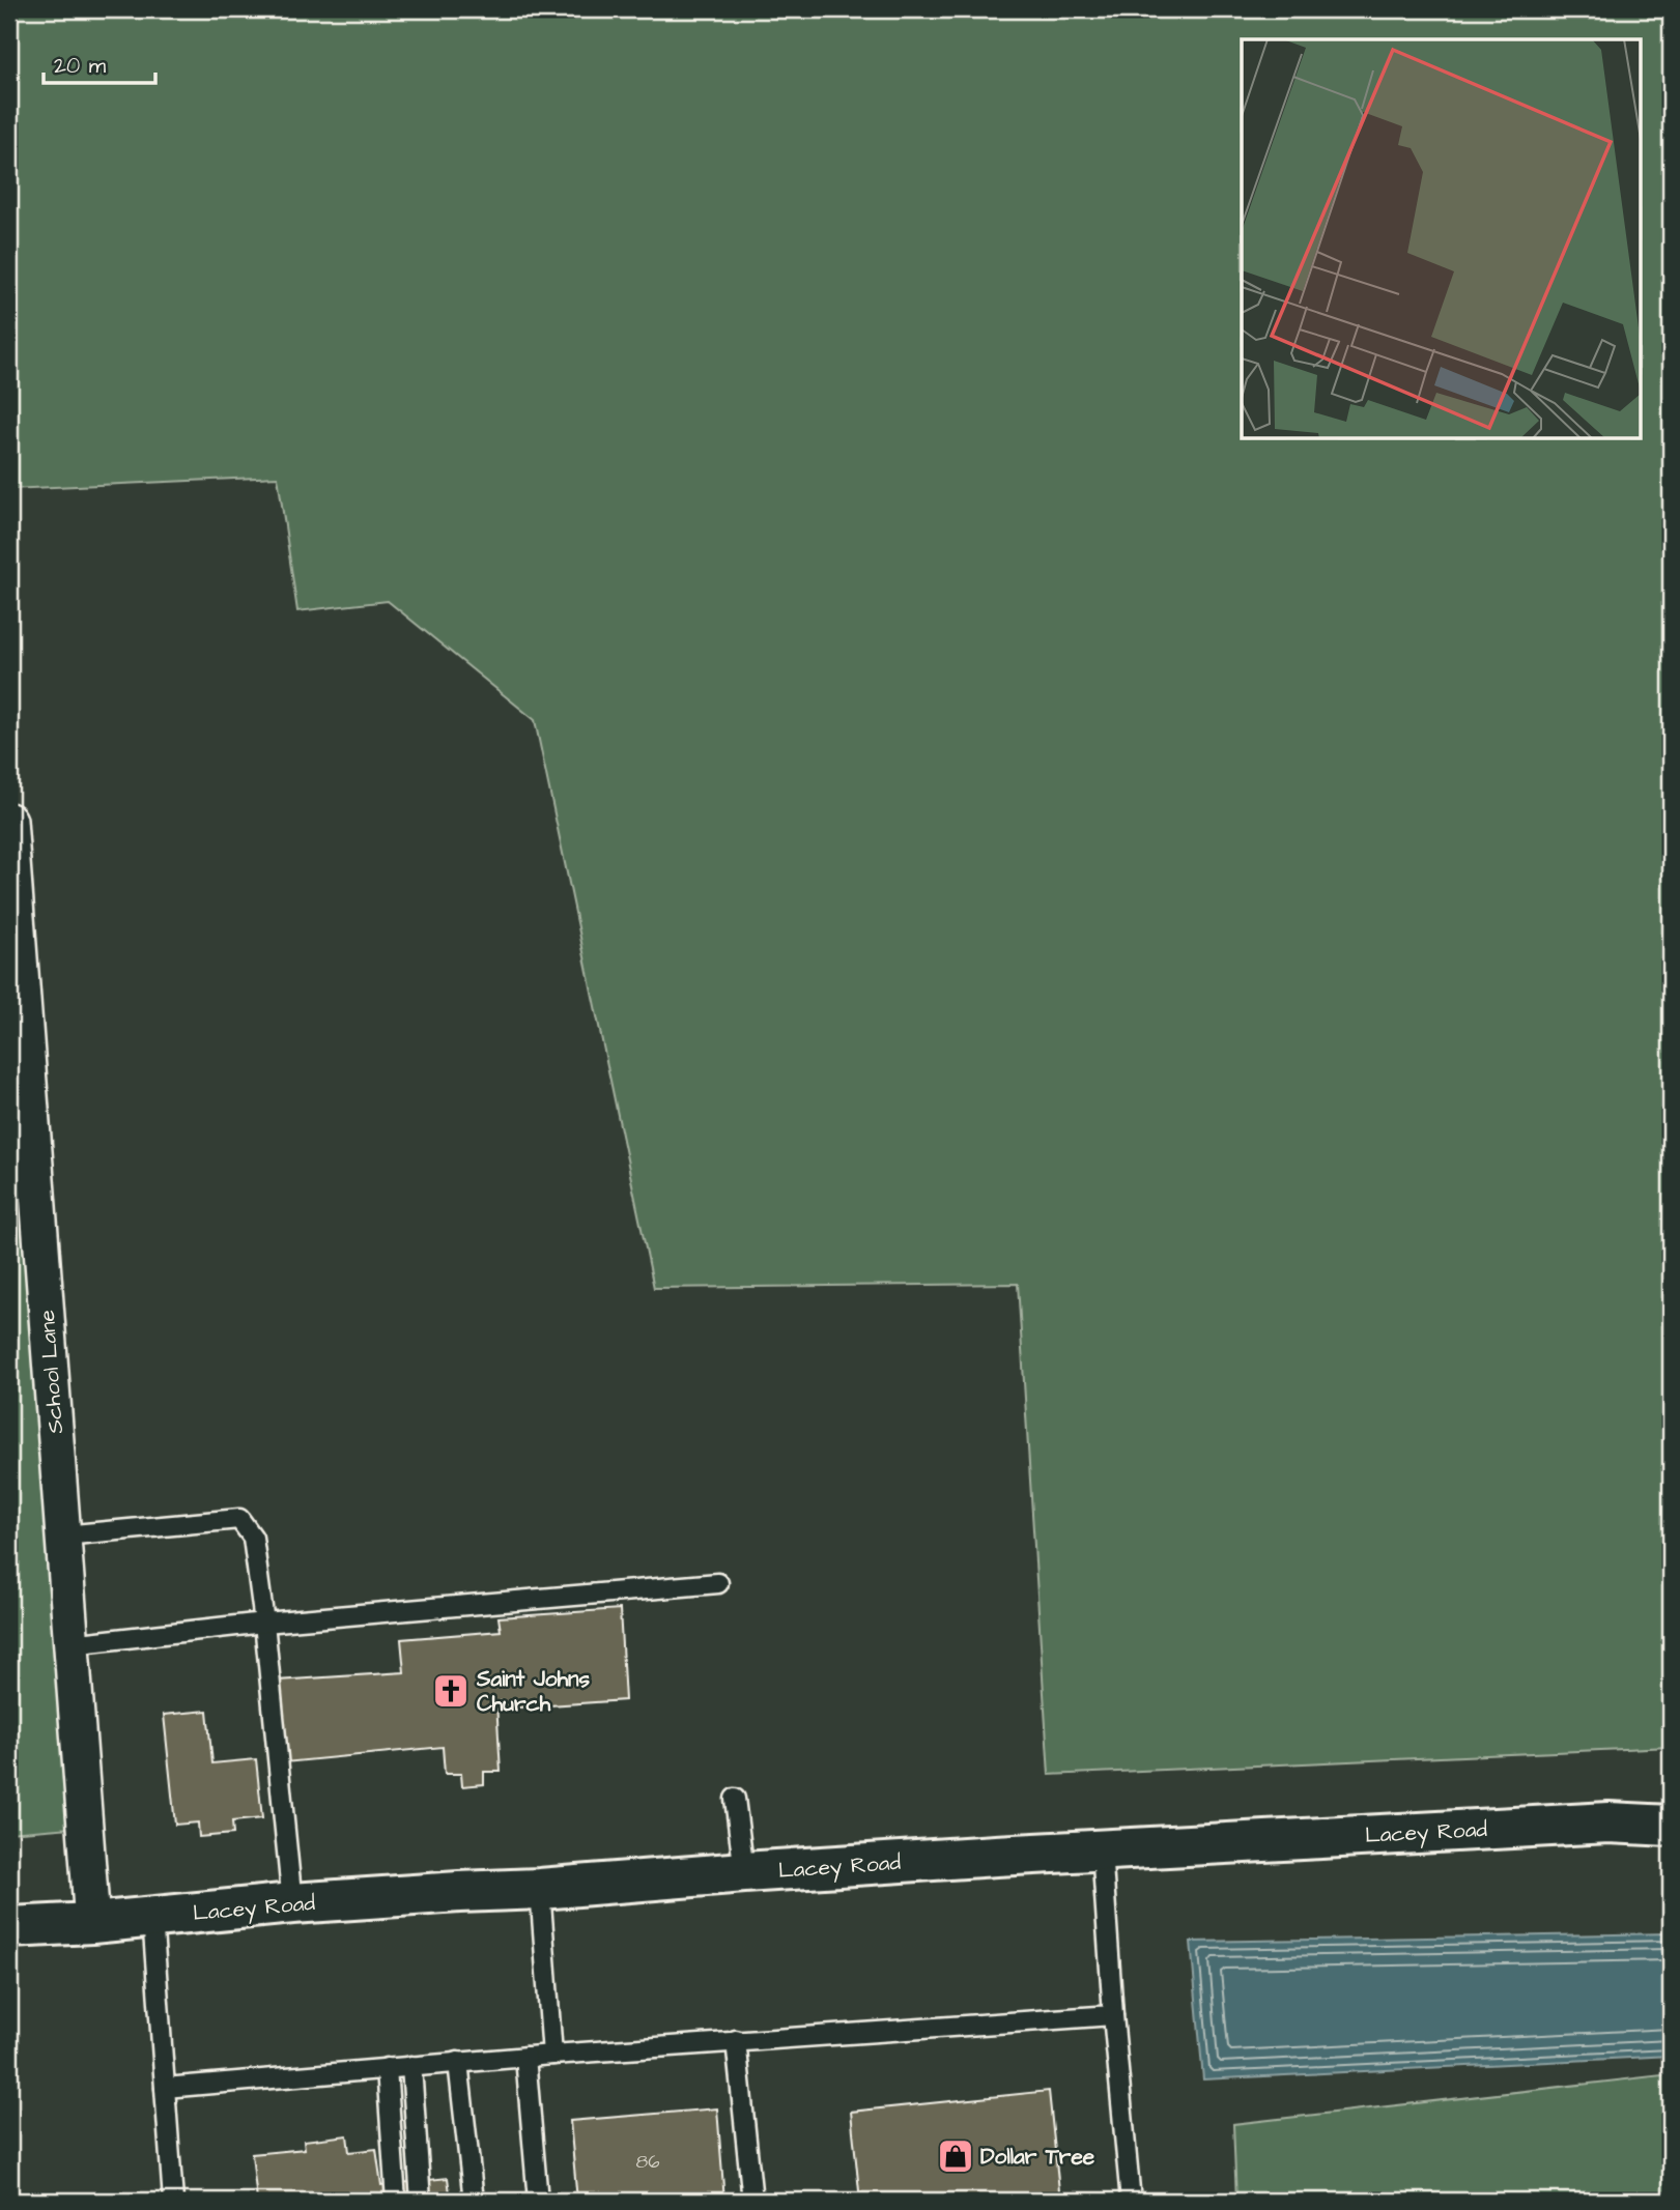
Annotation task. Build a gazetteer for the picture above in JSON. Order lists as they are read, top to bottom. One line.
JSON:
{"streets":{"main road":["Lacey Road"],"street":["School Lane"]},"crossings":[["School Lane","Lacey Road"]],"places":{"church":["Saint Johns Church"],"shop":["Dollar Tree"]},"house_numbers":["86"],"scale_bar":"20 m"}
